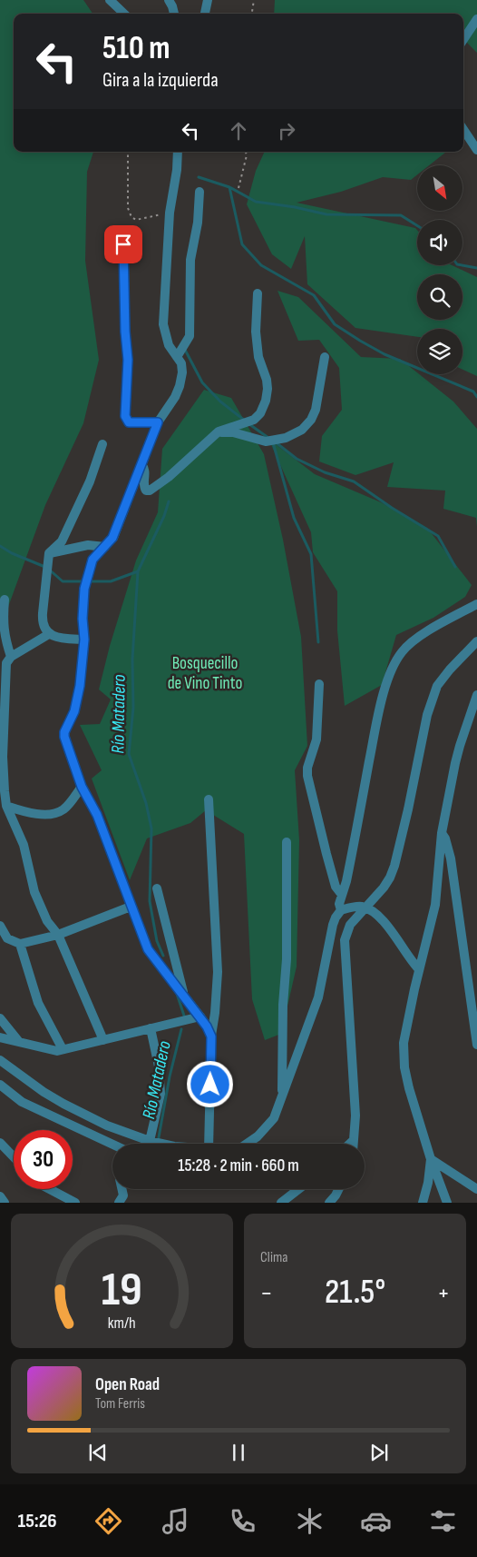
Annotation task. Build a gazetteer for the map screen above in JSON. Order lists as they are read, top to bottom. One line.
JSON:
{"water":["Río Matadero"],"parks":["Bosquecillo de Vino Tinto"],"north":"bottom right","page":{"turn":["510 m","Gira a la izquierda"],"limit":"30","trip":"15:28 · 2 min · 660 m","tile":"Clima","heat":["−","21.5°","+"],"song":["Open Road","Tom Ferris"],"tabs":"15:26","gauge":["19","km/h"]}}
